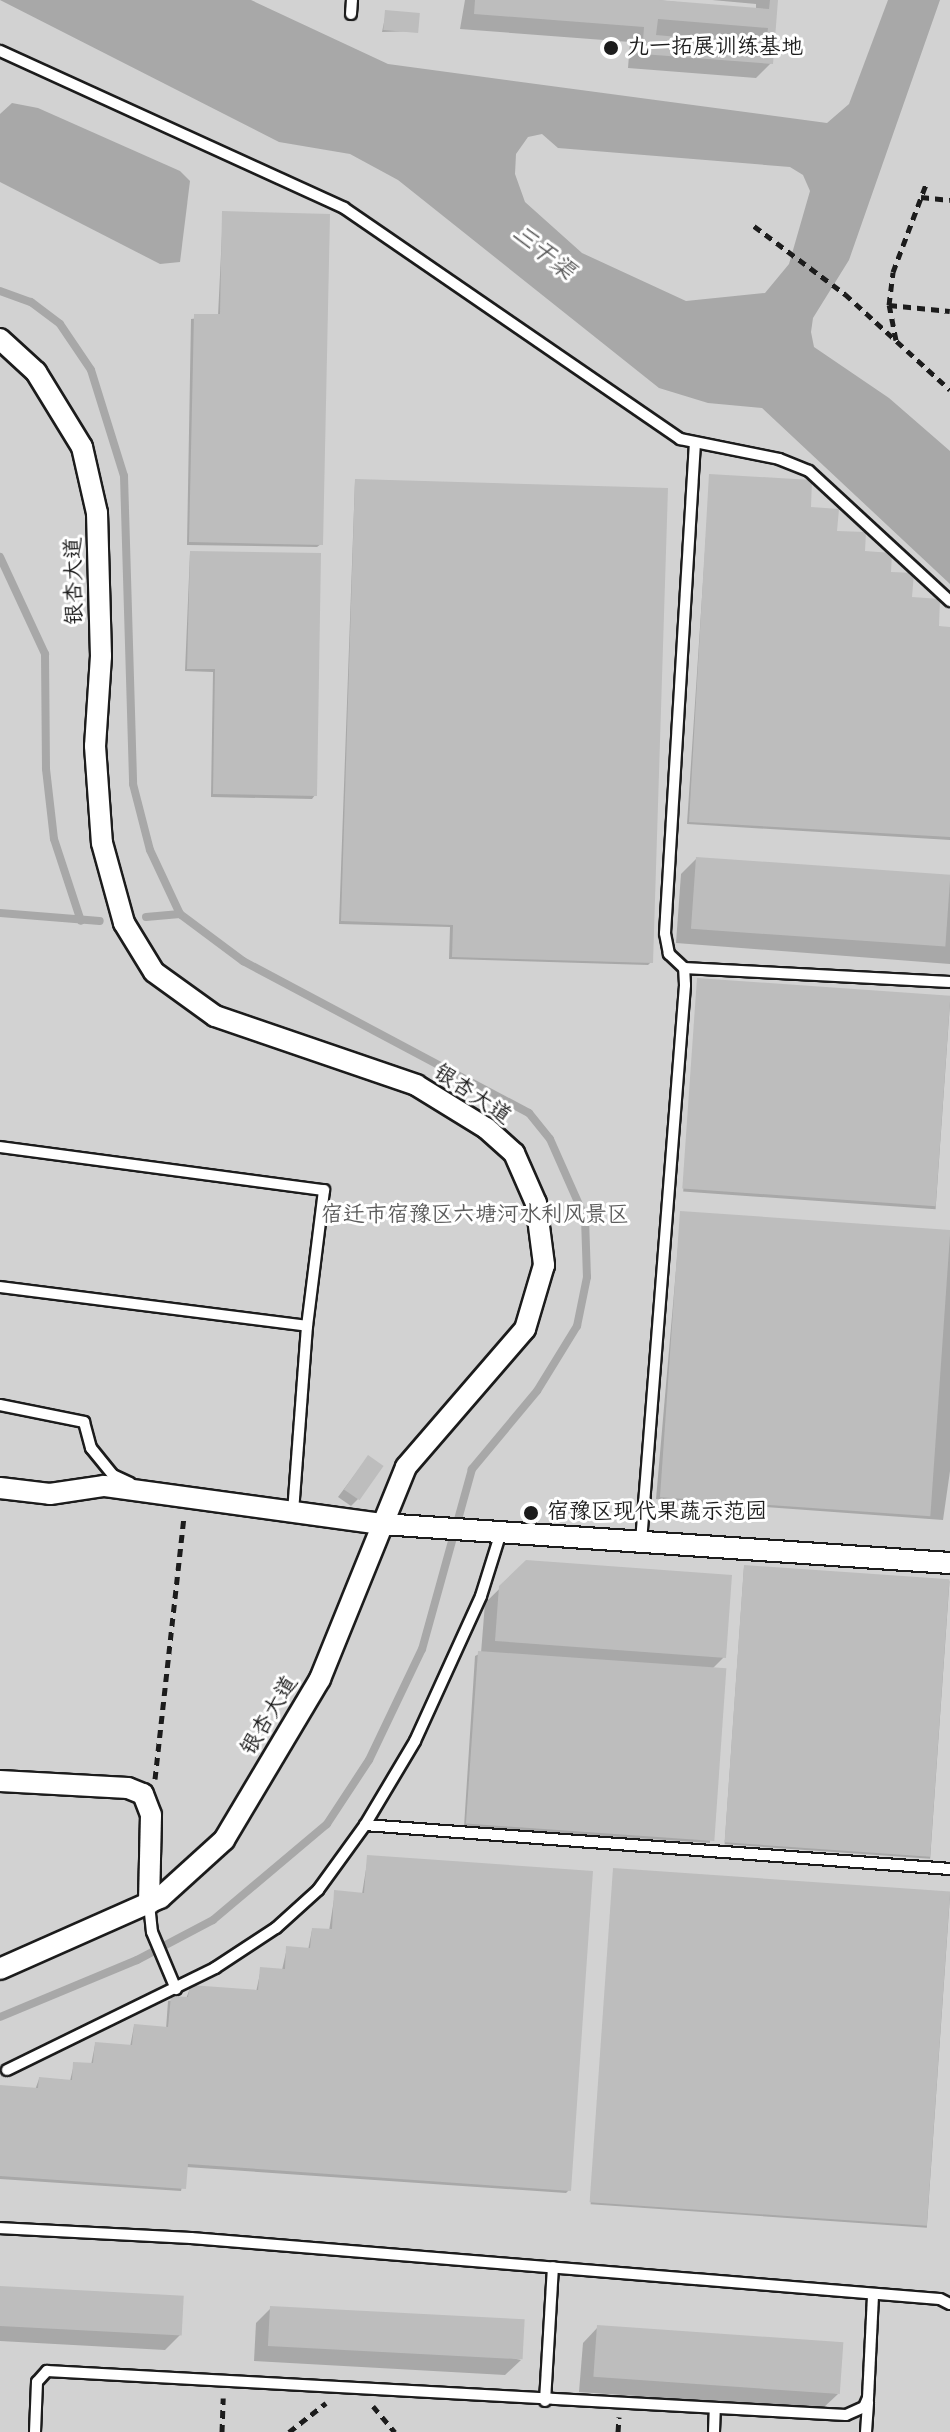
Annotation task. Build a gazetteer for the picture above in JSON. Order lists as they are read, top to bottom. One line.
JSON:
{"streets":{"street":["银杏大道"]},"water":["三干渠"],"parks":["宿迁市宿豫区六塘河水利风景区"],"places":["九一拓展训练基地","宿豫区现代果蔬示范园"]}
